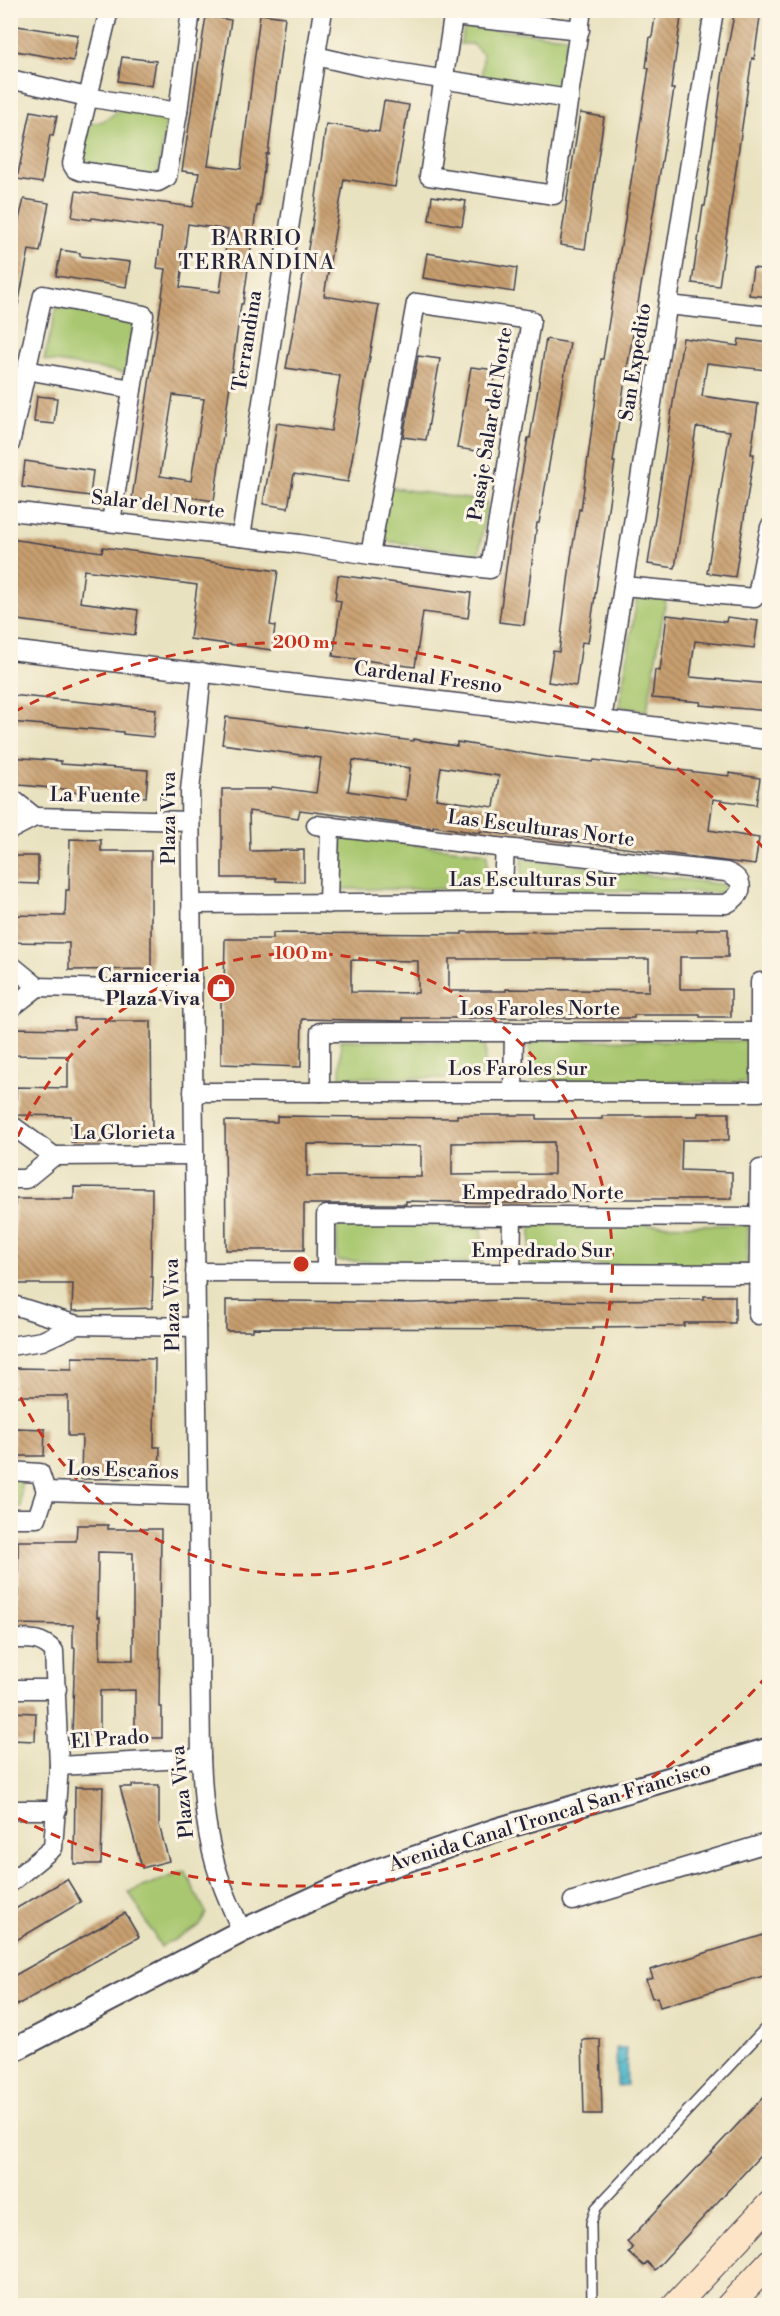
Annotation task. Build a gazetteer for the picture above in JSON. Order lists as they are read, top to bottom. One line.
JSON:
{"streets":{"street":["Terrandina","San Expedito","Pasaje Salar del Norte","Salar del Norte","Cardenal Fresno","La Fuente","Plaza Viva","Las Esculturas Norte","Las Esculturas Sur","Los Faroles Norte","Los Faroles Sur","La Glorieta","Empedrado Norte","Empedrado Sur","Los Escaños","El Prado","Avenida Canal Troncal San Francisco"]},"crossings":[["Terrandina","Salar del Norte"],["San Expedito","Cardenal Fresno"],["Pasaje Salar del Norte","Salar del Norte"],["Cardenal Fresno","Plaza Viva"],["La Fuente","Plaza Viva"],["Plaza Viva","Las Esculturas Sur"],["Plaza Viva","Los Faroles Sur"],["Plaza Viva","La Glorieta"],["Plaza Viva","Empedrado Sur"],["Plaza Viva","Los Escaños"],["Plaza Viva","El Prado"],["Plaza Viva","Avenida Canal Troncal San Francisco"],["Las Esculturas Norte","Las Esculturas Sur"],["Los Faroles Norte","Los Faroles Sur"],["Empedrado Norte","Empedrado Sur"]],"districts":["BARRIO TERRANDINA"],"places":{"shop":["Carniceria Plaza Viva"]},"rings":["200 m","100 m"]}
